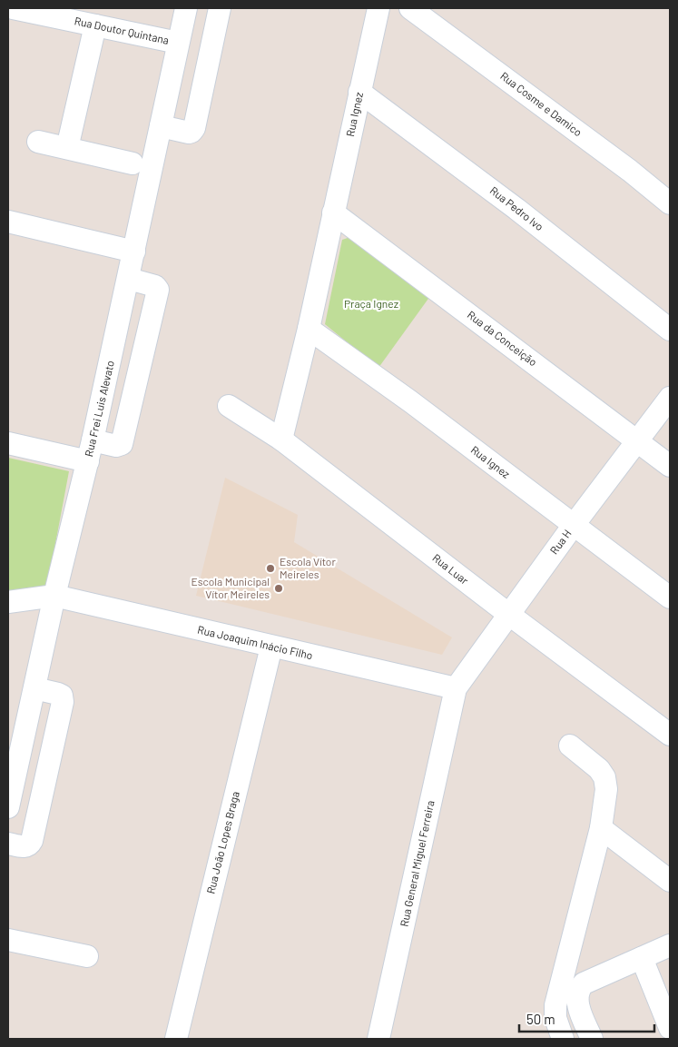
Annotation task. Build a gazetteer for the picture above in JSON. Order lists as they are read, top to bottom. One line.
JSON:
{"streets":{"street":["Rua Doutor Quintana","Rua Cosme e Damico","Rua Ignez","Rua Pedro Ivo","Rua da Conceição","Rua Frei Luis Alevato","Rua H","Rua Luar","Rua Joaquim Inácio Filho","Rua João Lopes Braga","Rua General Miguel Ferreira"]},"crossings":[["Rua Doutor Quintana","Rua Frei Luis Alevato"],["Rua Ignez","Rua Pedro Ivo"],["Rua Ignez","Rua da Conceição"],["Rua Ignez","Rua H"],["Rua Ignez","Rua Luar"],["Rua da Conceição","Rua H"],["Rua Frei Luis Alevato","Rua Joaquim Inácio Filho"],["Rua H","Rua Luar"],["Rua H","Rua Joaquim Inácio Filho"],["Rua H","Rua General Miguel Ferreira"],["Rua Joaquim Inácio Filho","Rua João Lopes Braga"],["Rua Joaquim Inácio Filho","Rua General Miguel Ferreira"]],"parks":["Praça Ignez"],"places":["Escola Vítor Meireles","Escola Municipal Vítor Meireles"],"scale_bar":"50 m"}
